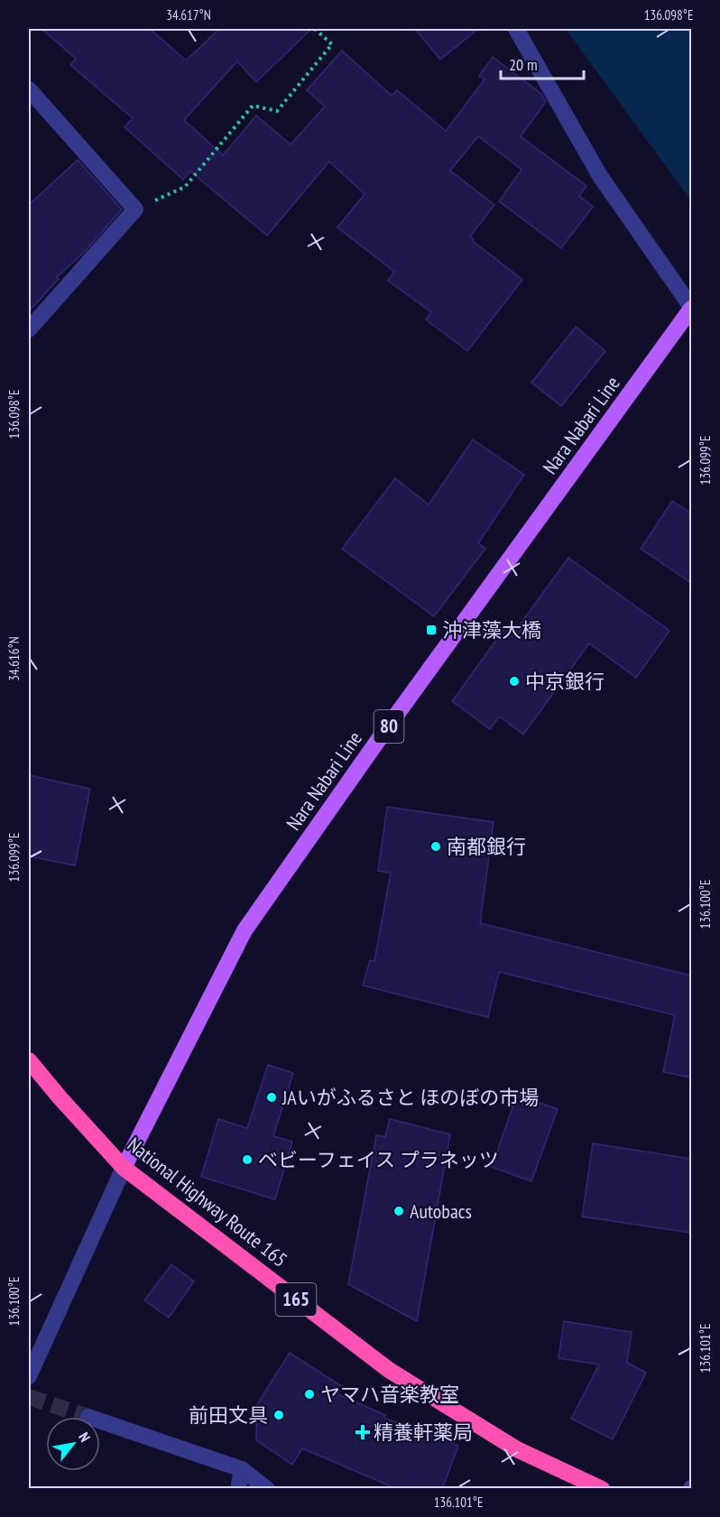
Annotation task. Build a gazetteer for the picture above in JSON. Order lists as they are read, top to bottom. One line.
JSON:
{"streets":{"highway":["National Highway Route 165","165"],"main road":["Nara Nabari Line","80"]},"crossings":[["Nara Nabari Line","National Highway Route 165"]],"places":{"transit":["沖津藻大橋"],"other":["中京銀行","南都銀行","JAいがふるさと ほのぼの市場","ベビーフェイス プラネッツ","Autobacs","ヤマハ音楽教室","前田文具"],"health":["精養軒薬局"]},"scale_bar":"20 m","north":"top right","coordinates":["34.617°N","136.098°E","136.099°E","34.616°N","136.100°E","136.101°E"]}
